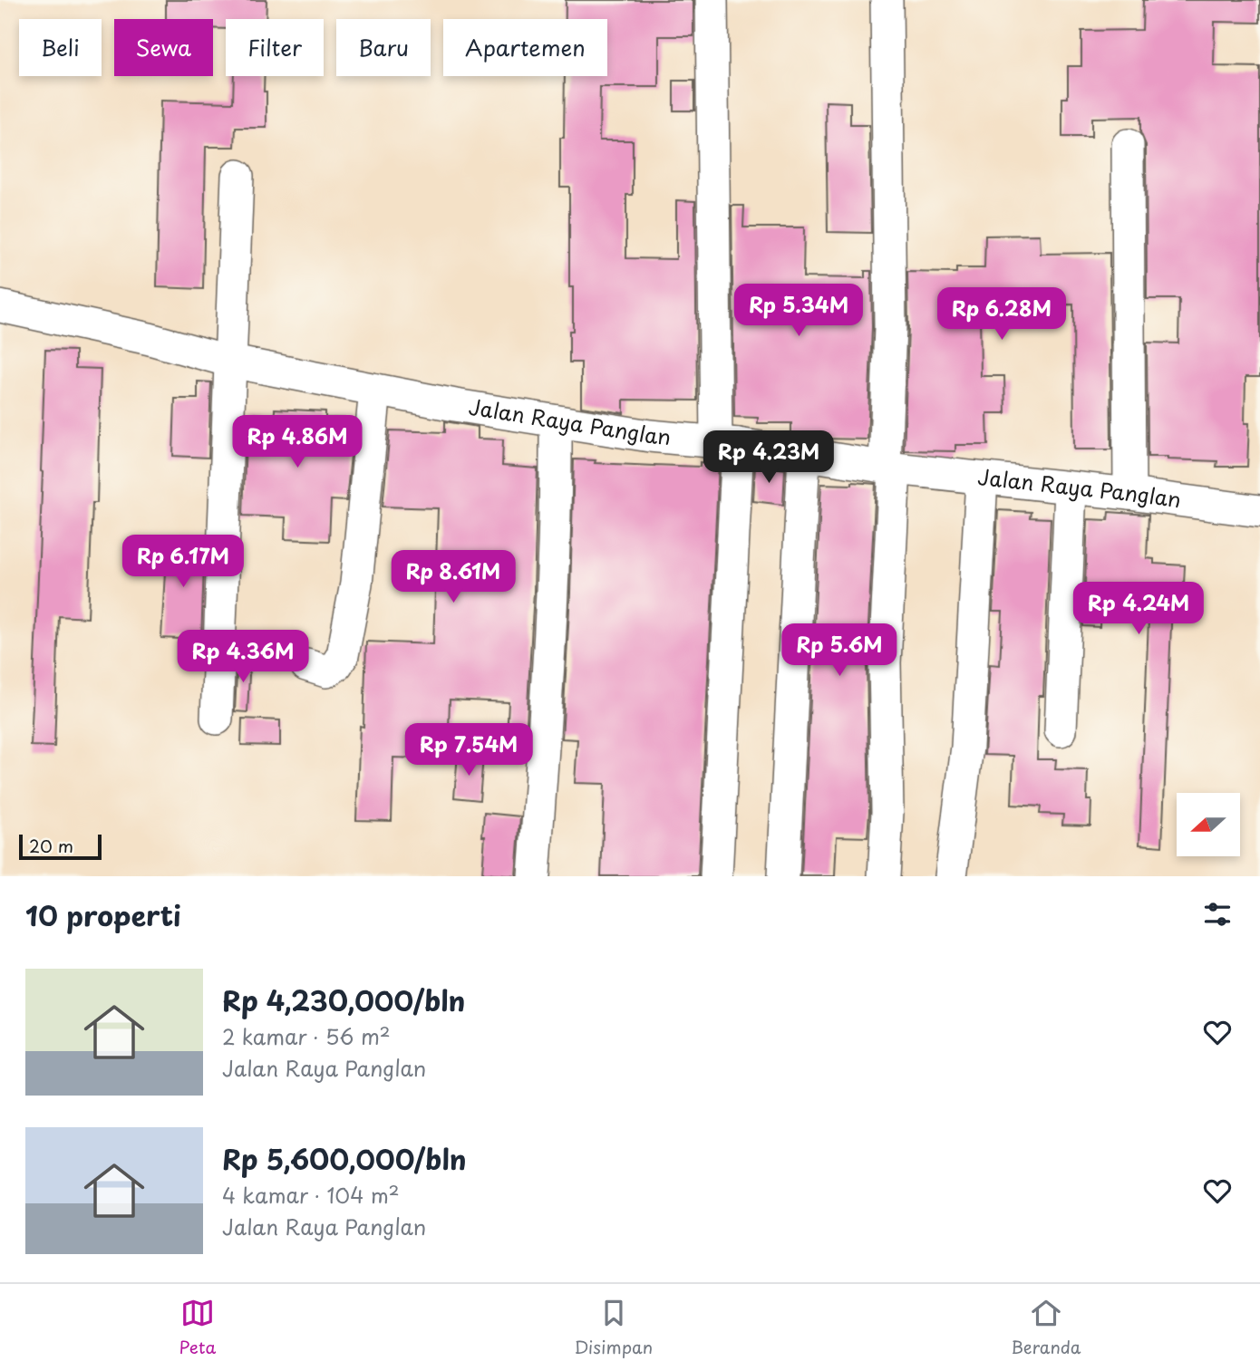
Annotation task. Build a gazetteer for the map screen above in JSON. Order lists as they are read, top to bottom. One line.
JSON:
{"streets":{"street":["Jalan Raya Panglan"]},"scale_bar":"20 m","north":"left","page":{"chip":["Beli","Sewa","Filter","Baru","Apartemen"],"price":["Rp 5.34M","Rp 6.28M","Rp 4.86M","Rp 4.23M","Rp 6.17M","Rp 8.61M","Rp 4.24M","Rp 5.6M","Rp 4.36M","Rp 7.54M"],"scale":"20 m","heading":"10 properti","list":[{"name":"Rp 4,230,000/bln","note":"2 kamar · 56 m² · Jalan Raya Panglan"},{"name":"Rp 5,600,000/bln","note":"4 kamar · 104 m² · Jalan Raya Panglan"}],"tabs":["Peta","Disimpan","Beranda"]}}
